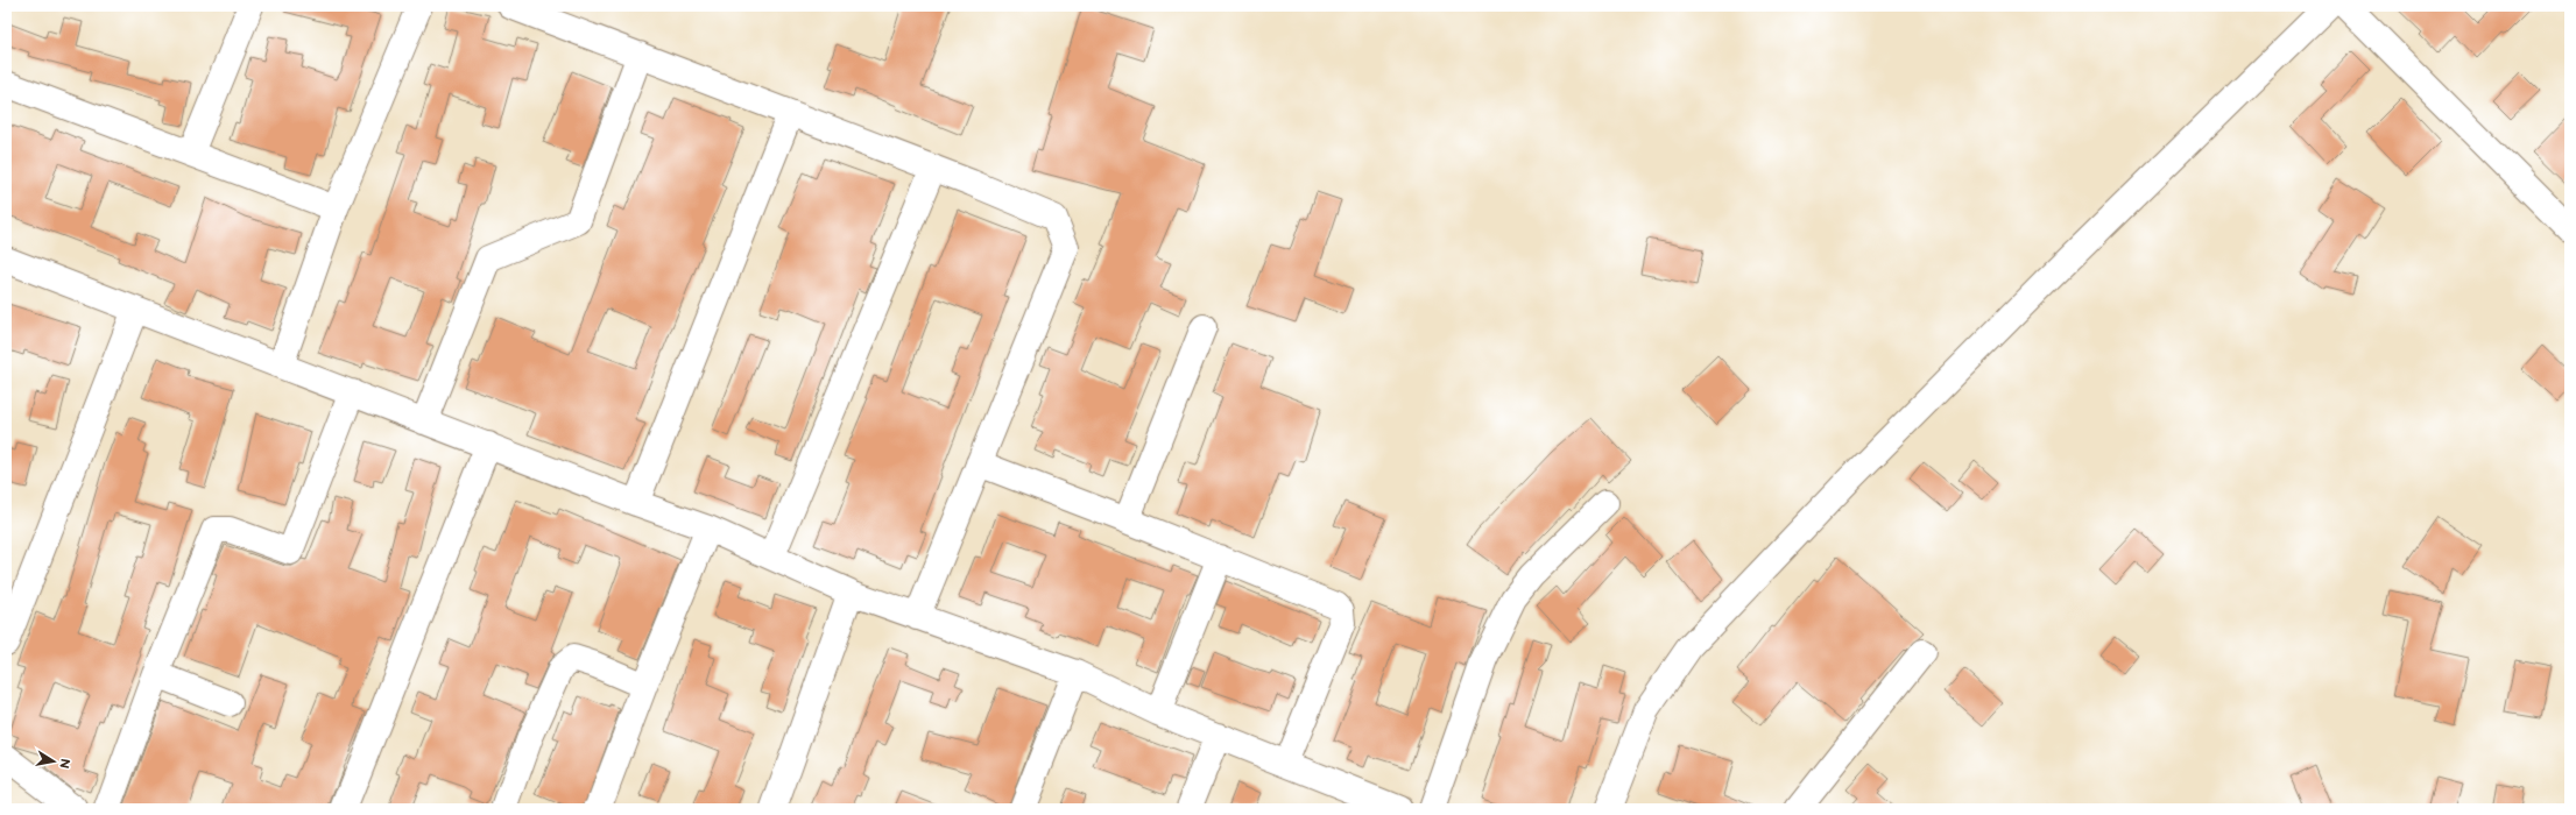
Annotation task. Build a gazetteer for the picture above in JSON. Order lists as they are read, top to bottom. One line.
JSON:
{"north":"right"}
